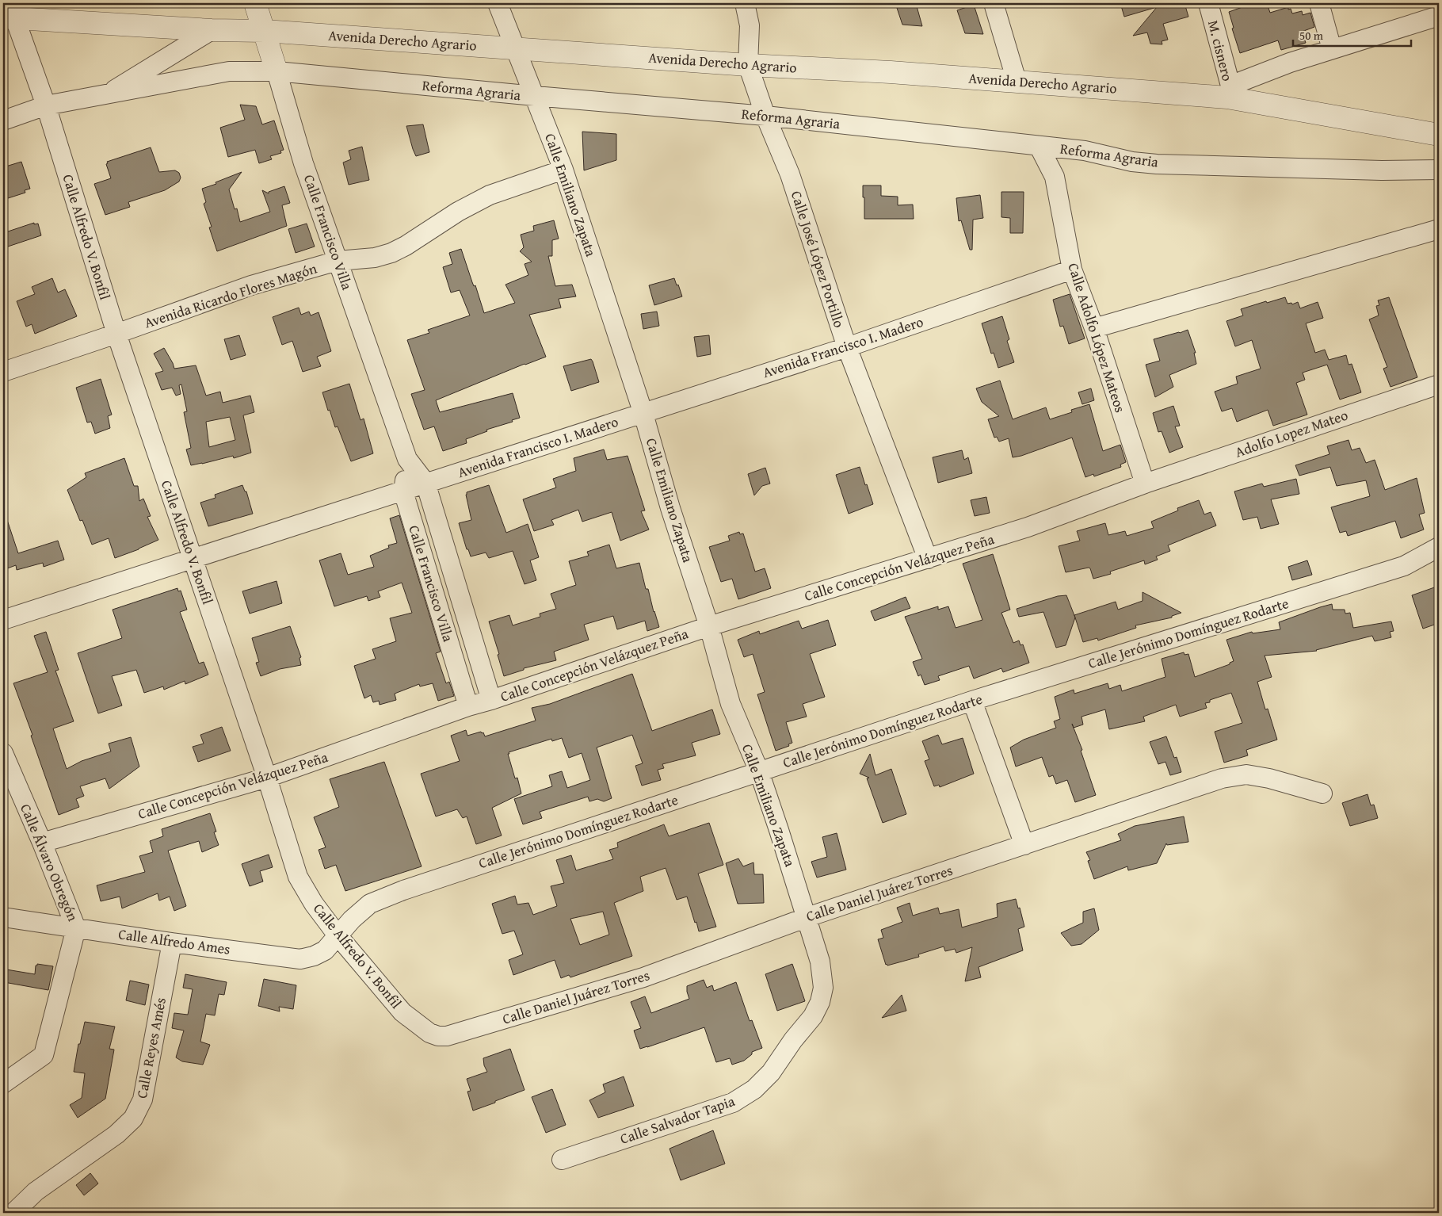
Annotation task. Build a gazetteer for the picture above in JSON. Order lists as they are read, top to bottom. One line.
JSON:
{"streets":{"street":["Avenida Derecho Agrario","M. cisnero","Reforma Agraria","Calle Emiliano Zapata","Calle Francisco Villa","Calle Alfredo V. Bonfil","Calle José López Portillo","Avenida Ricardo Flores Magón","Calle Adolfo López Mateos","Avenida Francisco I. Madero","Adolfo Lopez Mateo","Calle Concepción Velázquez Peña","Calle Jerónimo Domínguez Rodarte","Calle Álvaro Obregón","Calle Daniel Juárez Torres","Calle Alfredo Ames","Calle Reyes Amés","Calle Salvador Tapia"]},"crossings":[["Avenida Derecho Agrario","M. cisnero"],["Avenida Derecho Agrario","Calle Emiliano Zapata"],["Avenida Derecho Agrario","Calle Francisco Villa"],["Avenida Derecho Agrario","Calle Alfredo V. Bonfil"],["Avenida Derecho Agrario","Calle José López Portillo"],["Reforma Agraria","Calle Emiliano Zapata"],["Reforma Agraria","Calle Francisco Villa"],["Reforma Agraria","Calle Alfredo V. Bonfil"],["Reforma Agraria","Calle José López Portillo"],["Reforma Agraria","Calle Adolfo López Mateos"],["Calle Emiliano Zapata","Avenida Ricardo Flores Magón"],["Calle Emiliano Zapata","Avenida Francisco I. Madero"],["Calle Emiliano Zapata","Calle Concepción Velázquez Peña"],["Calle Emiliano Zapata","Calle Jerónimo Domínguez Rodarte"],["Calle Emiliano Zapata","Calle Daniel Juárez Torres"],["Calle Emiliano Zapata","Calle Salvador Tapia"],["Calle Francisco Villa","Avenida Ricardo Flores Magón"],["Calle Francisco Villa","Avenida Francisco I. Madero"],["Calle Francisco Villa","Calle Concepción Velázquez Peña"],["Calle Alfredo V. Bonfil","Avenida Ricardo Flores Magón"],["Calle Alfredo V. Bonfil","Avenida Francisco I. Madero"],["Calle Alfredo V. Bonfil","Calle Concepción Velázquez Peña"],["Calle Alfredo V. Bonfil","Calle Jerónimo Domínguez Rodarte"],["Calle Alfredo V. Bonfil","Calle Daniel Juárez Torres"],["Calle Alfredo V. Bonfil","Calle Alfredo Ames"],["Calle José López Portillo","Avenida Francisco I. Madero"],["Calle José López Portillo","Calle Concepción Velázquez Peña"],["Calle Adolfo López Mateos","Avenida Francisco I. Madero"],["Calle Adolfo López Mateos","Adolfo Lopez Mateo"],["Calle Adolfo López Mateos","Calle Concepción Velázquez Peña"],["Adolfo Lopez Mateo","Calle Concepción Velázquez Peña"],["Calle Concepción Velázquez Peña","Calle Álvaro Obregón"],["Calle Jerónimo Domínguez Rodarte","Calle Alfredo Ames"],["Calle Álvaro Obregón","Calle Alfredo Ames"],["Calle Alfredo Ames","Calle Reyes Amés"]],"scale_bar":"50 m"}
